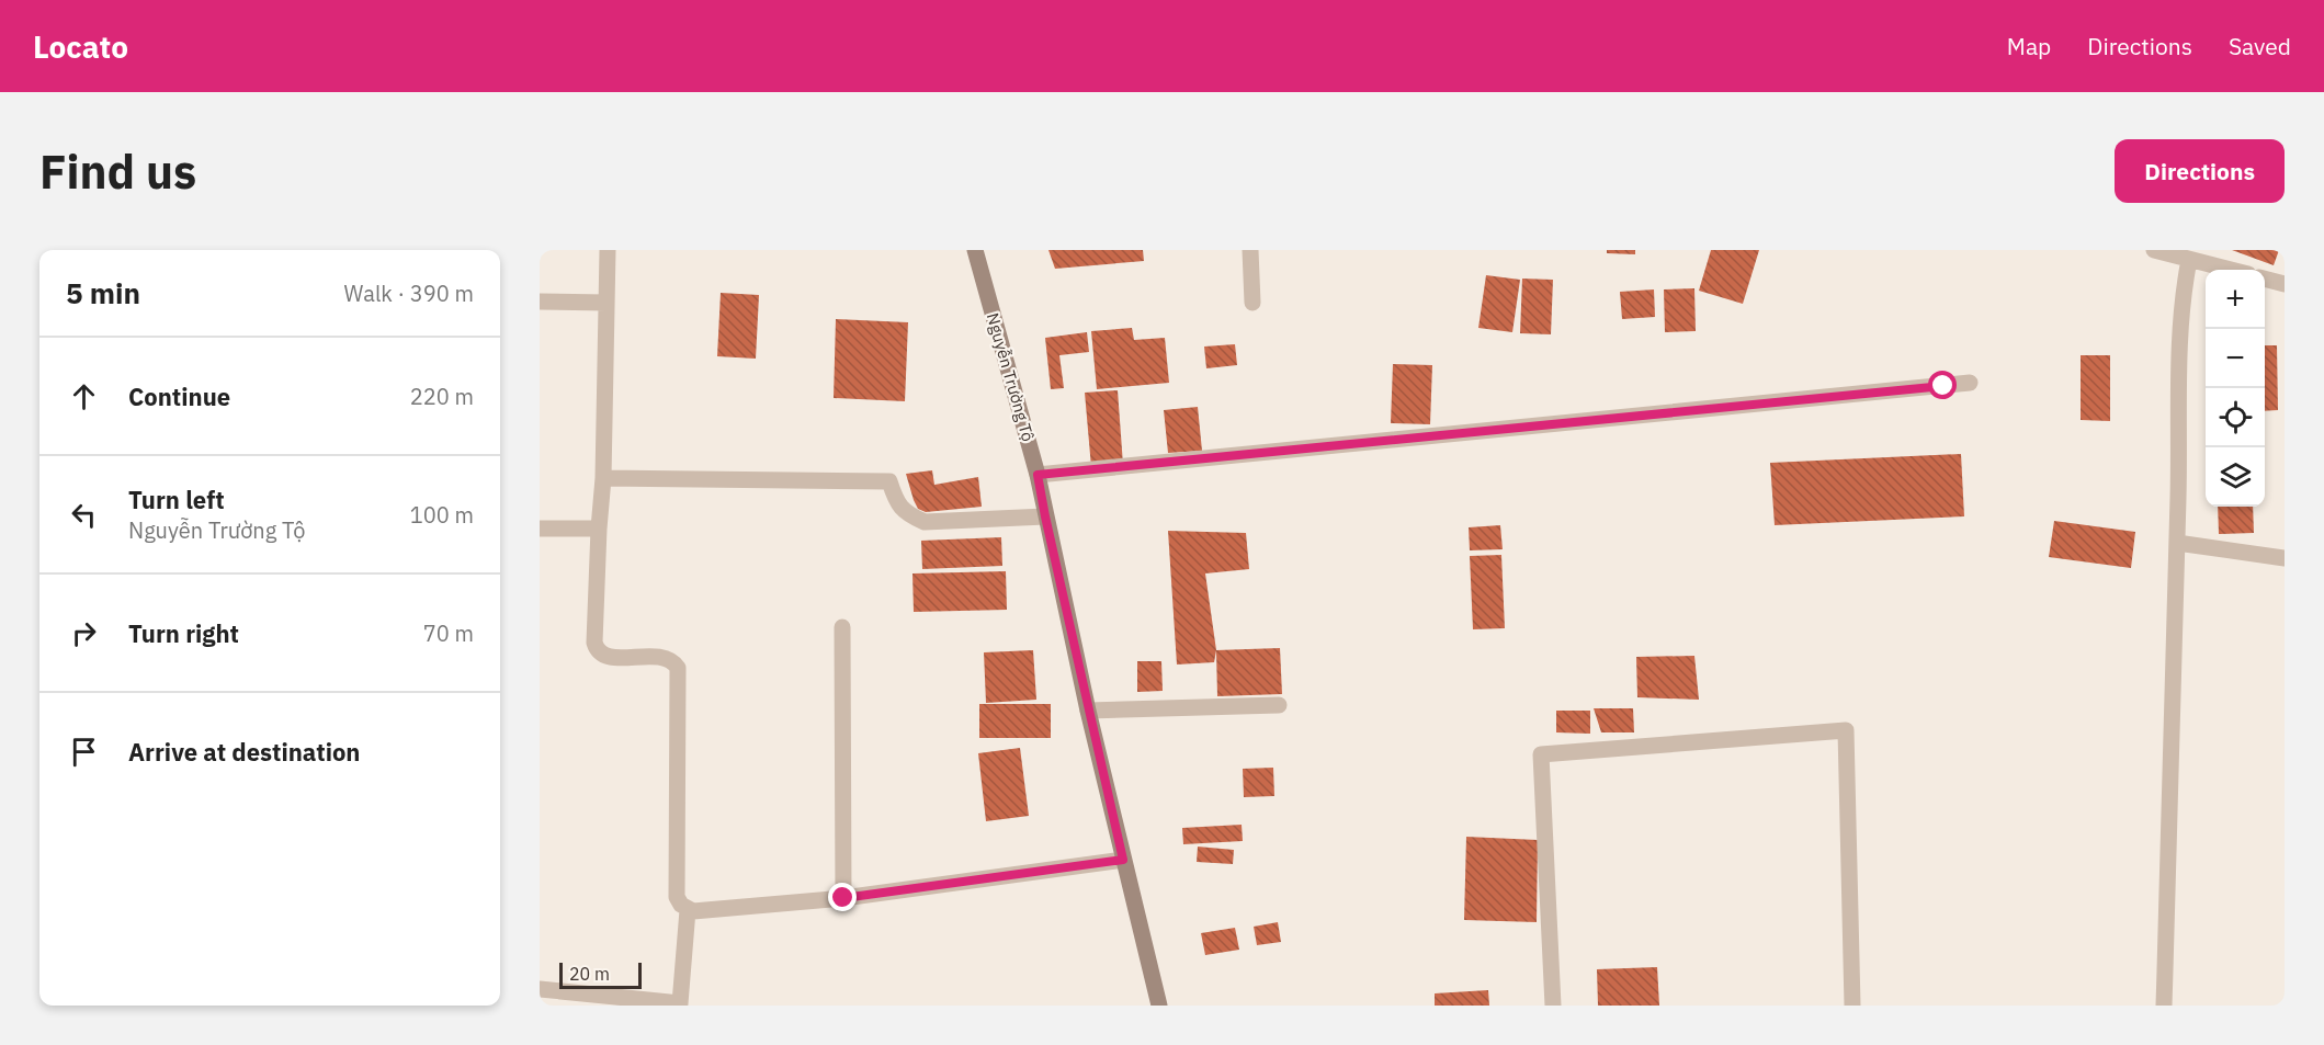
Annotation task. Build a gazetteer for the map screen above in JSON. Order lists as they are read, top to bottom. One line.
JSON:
{"streets":{"main road":["Nguyễn Trường Tộ"]},"scale_bar":"20 m","page":{"header":"Locato","nav":["Map","Directions","Saved"],"buttons":"Directions","title":"Find us","heading":["5 min","Walk · 390 m"],"map_buttons":["+","−"],"list":[["Continue","220 m"],["Turn left","Nguyễn Trường Tộ","100 m"],["Turn right","70 m"],"Arrive at destination"],"scale":"20 m"}}
